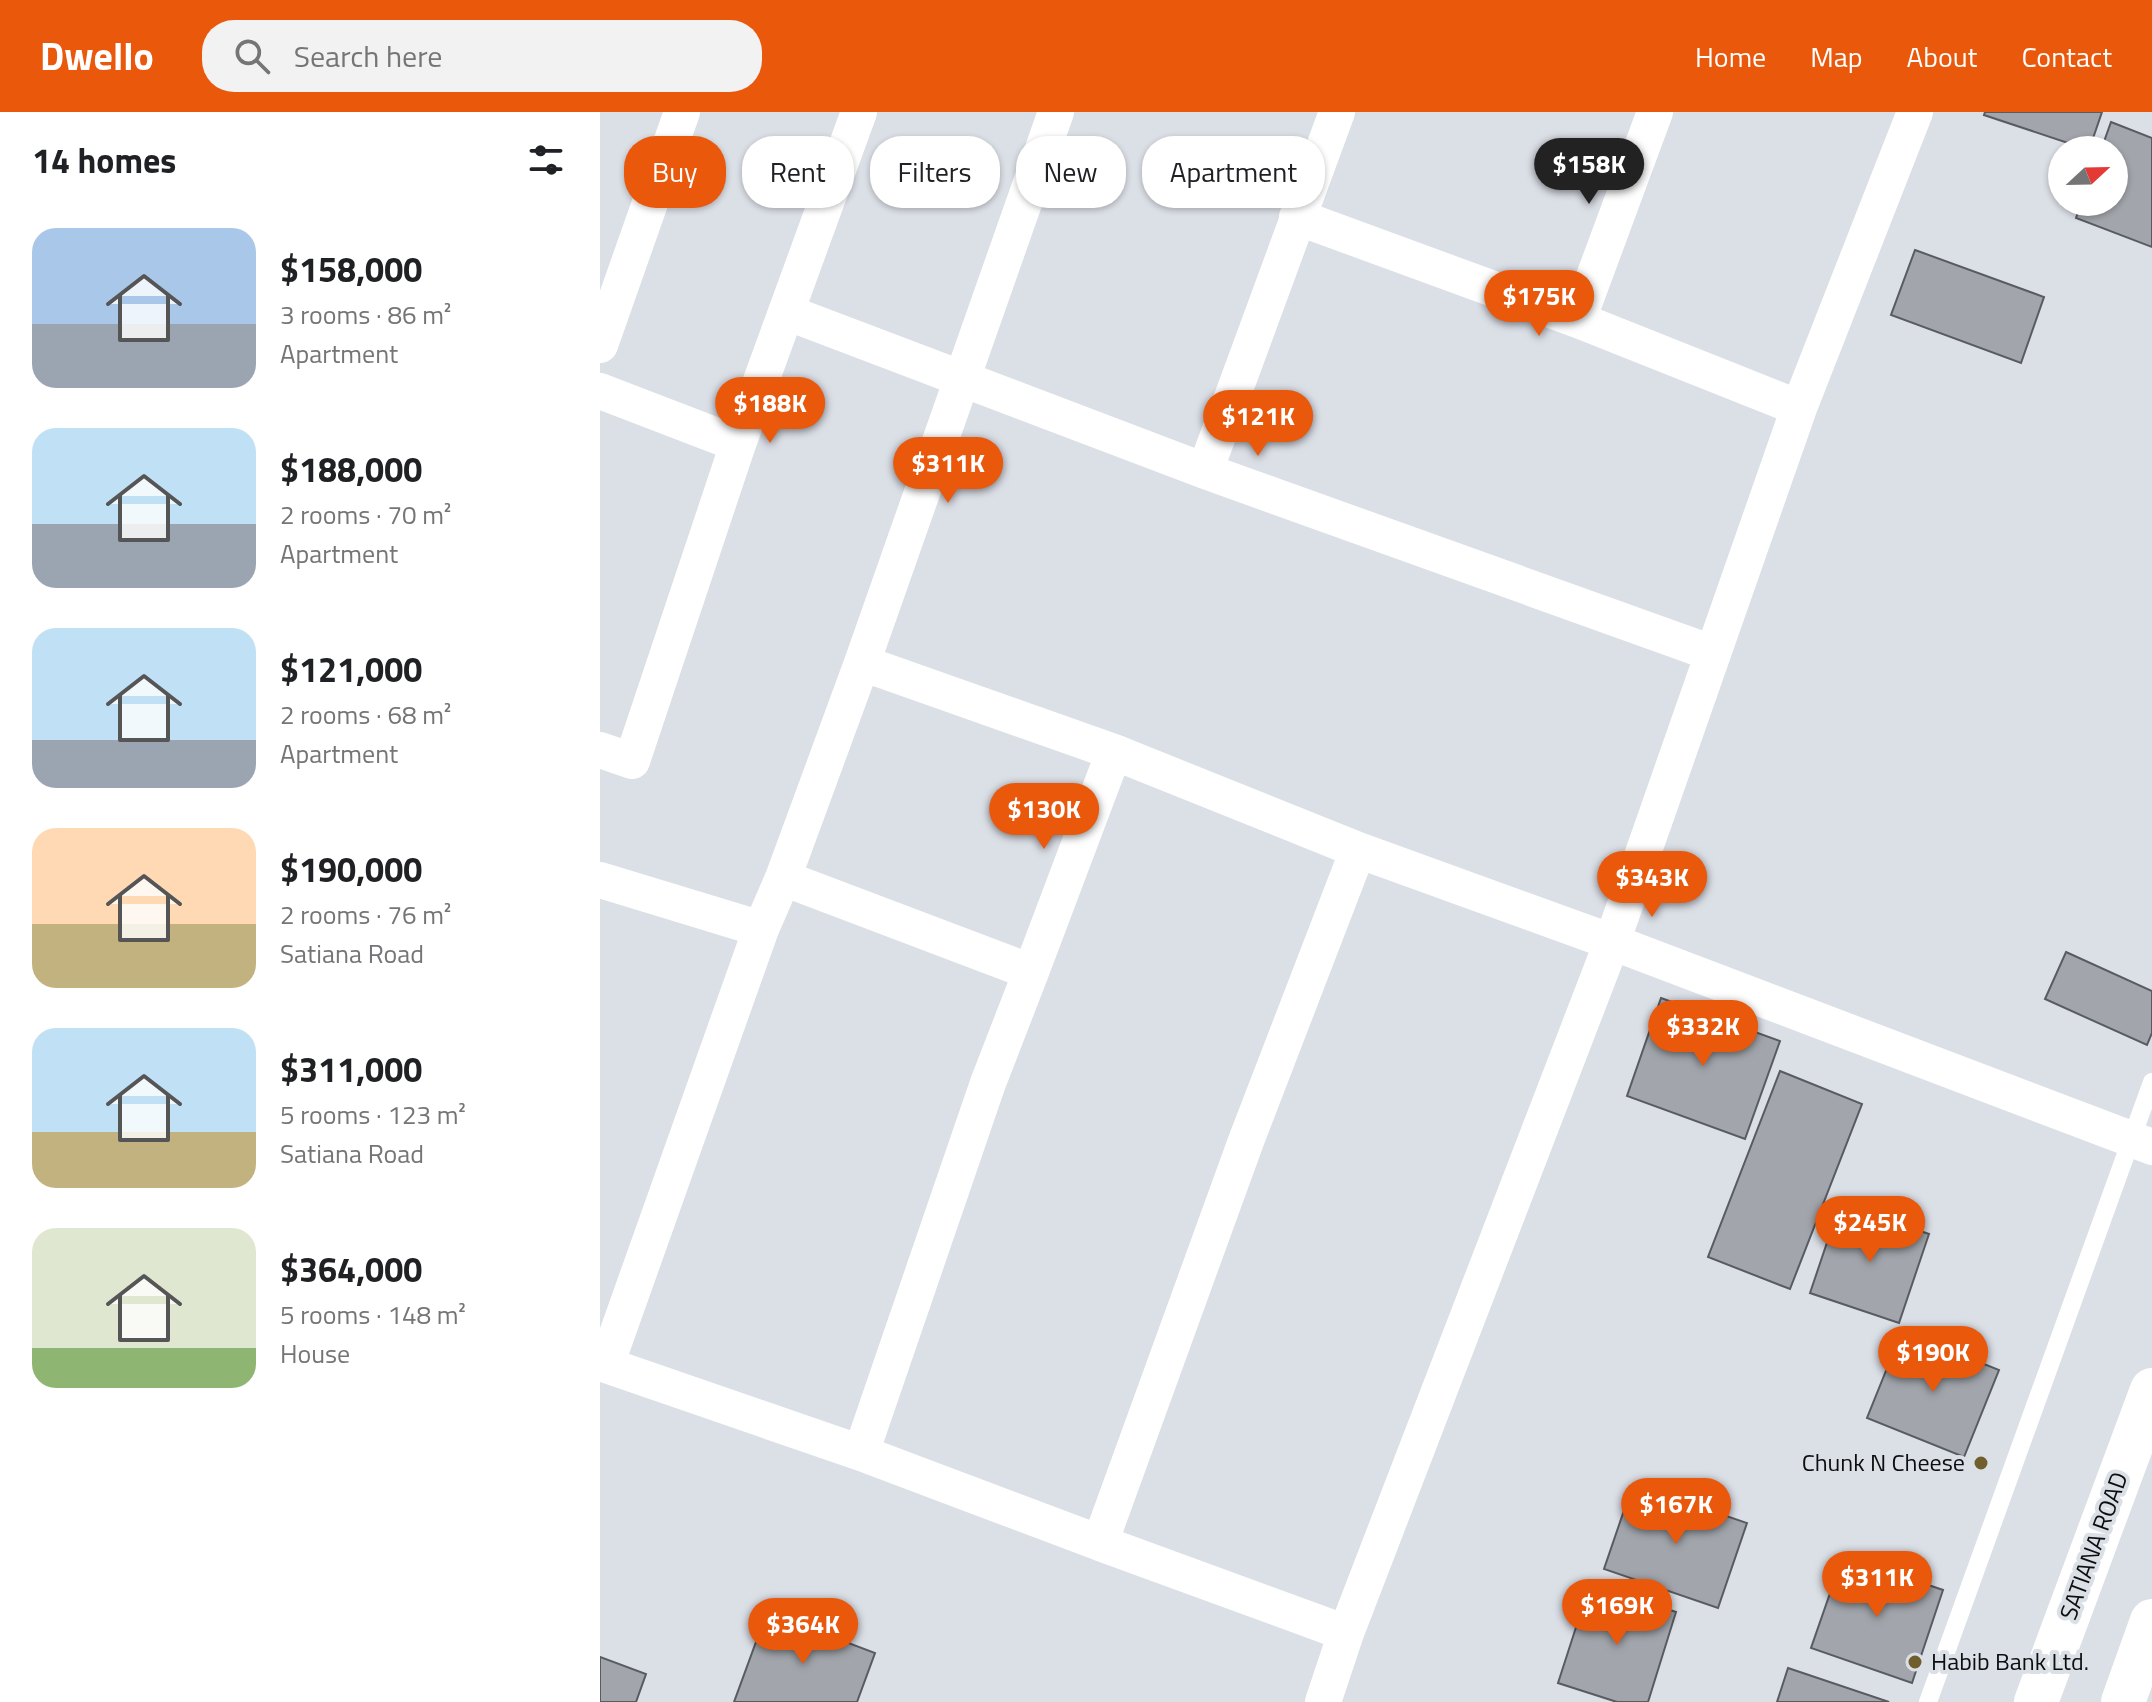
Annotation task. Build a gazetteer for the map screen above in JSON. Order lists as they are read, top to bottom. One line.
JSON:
{"streets":{"main road":["SATIANA ROAD"]},"places":["Chunk N Cheese","Habib Bank Ltd."],"north":"right","page":{"header":"Dwello","search":"Search here","nav":["Home","Map","About","Contact"],"heading":"14 homes","chip":["Buy","Rent","Filters","New","Apartment"],"price":["$158K","$175K","$188K","$121K","$311K","$130K","$343K","$332K","$245K","$190K","$167K","$311K","$169K","$364K"],"list":[{"name":"$158,000","note":"3 rooms · 86 m² · Apartment"},{"name":"$188,000","note":"2 rooms · 70 m² · Apartment"},{"name":"$121,000","note":"2 rooms · 68 m² · Apartment"},{"name":"$190,000","note":"2 rooms · 76 m² · Satiana Road"},{"name":"$311,000","note":"5 rooms · 123 m² · Satiana Road"},{"name":"$364,000","note":"5 rooms · 148 m² · House"}]}}
